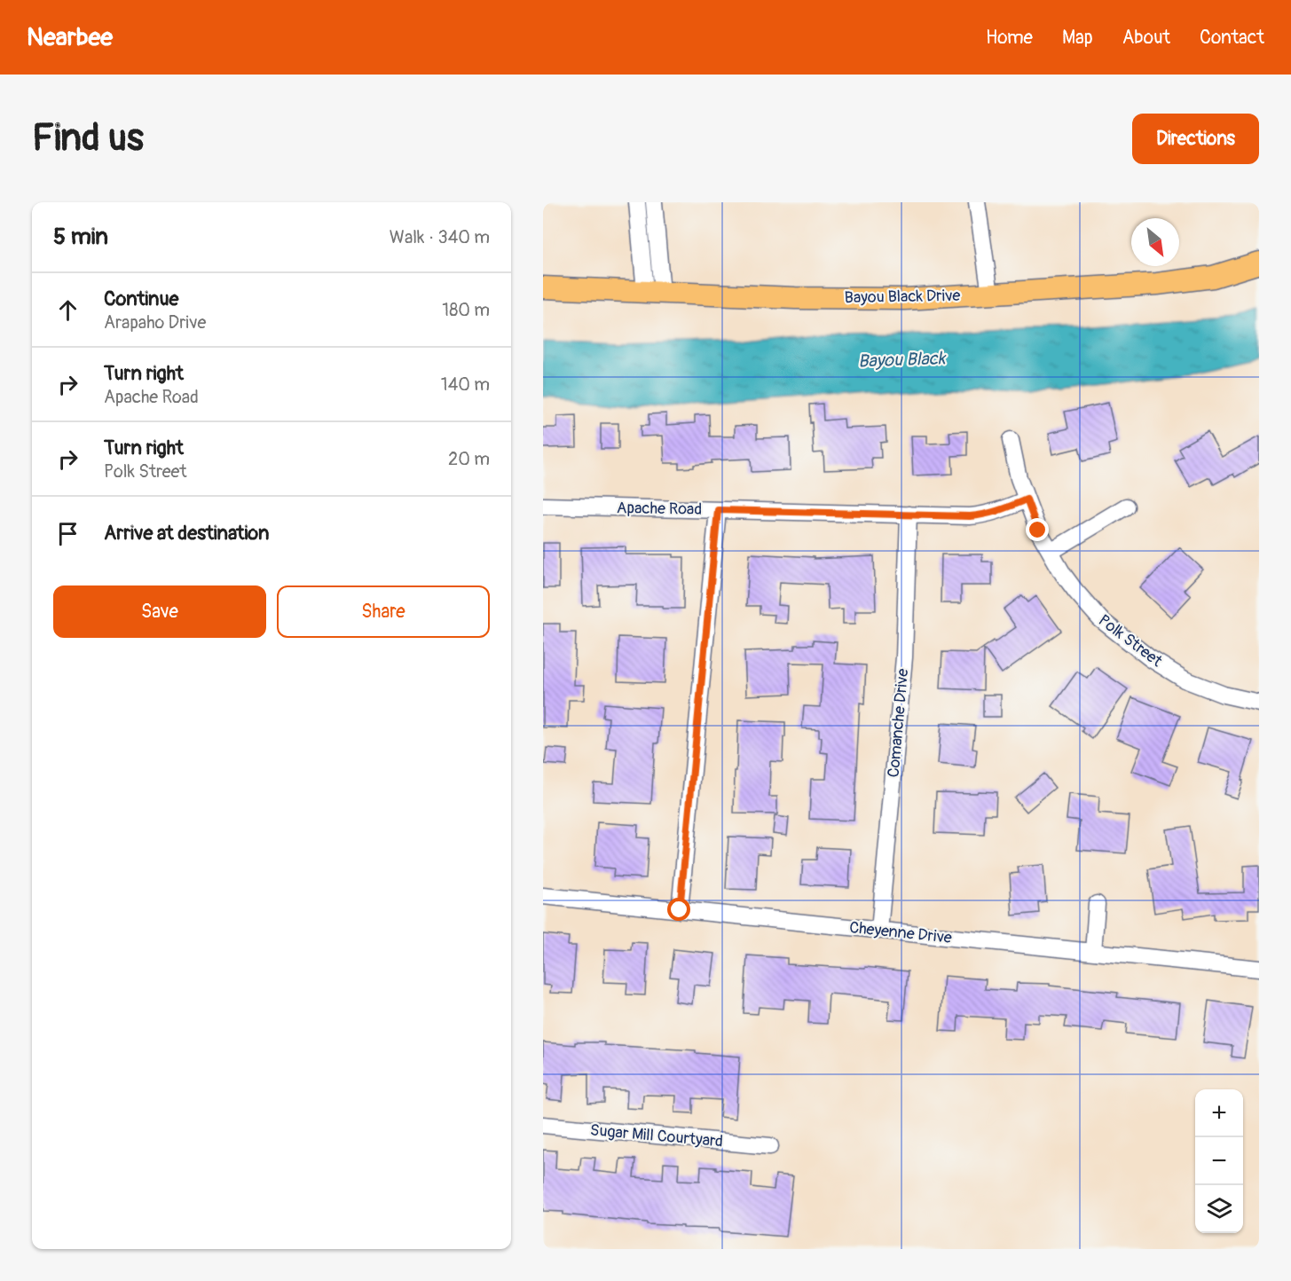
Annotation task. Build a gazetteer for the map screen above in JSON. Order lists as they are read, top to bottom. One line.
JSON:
{"streets":{"main road":["Bayou Black Drive"],"street":["Apache Road","Polk Street","Comanche Drive","Cheyenne Drive","Sugar Mill Courtyard"]},"crossings":[["Apache Road","Polk Street"],["Apache Road","Comanche Drive"],["Comanche Drive","Cheyenne Drive"]],"water":["Bayou Black"],"north":"bottom right","page":{"header":"Nearbee","nav":["Home","Map","About","Contact"],"buttons":["Directions",["Save","Share"]],"title":"Find us","heading":["5 min","Walk · 340 m"],"list":[["Continue","Arapaho Drive","180 m"],["Turn right","Apache Road","140 m"],["Turn right","Polk Street","20 m"],"Arrive at destination"],"map_buttons":["+","−"]}}
